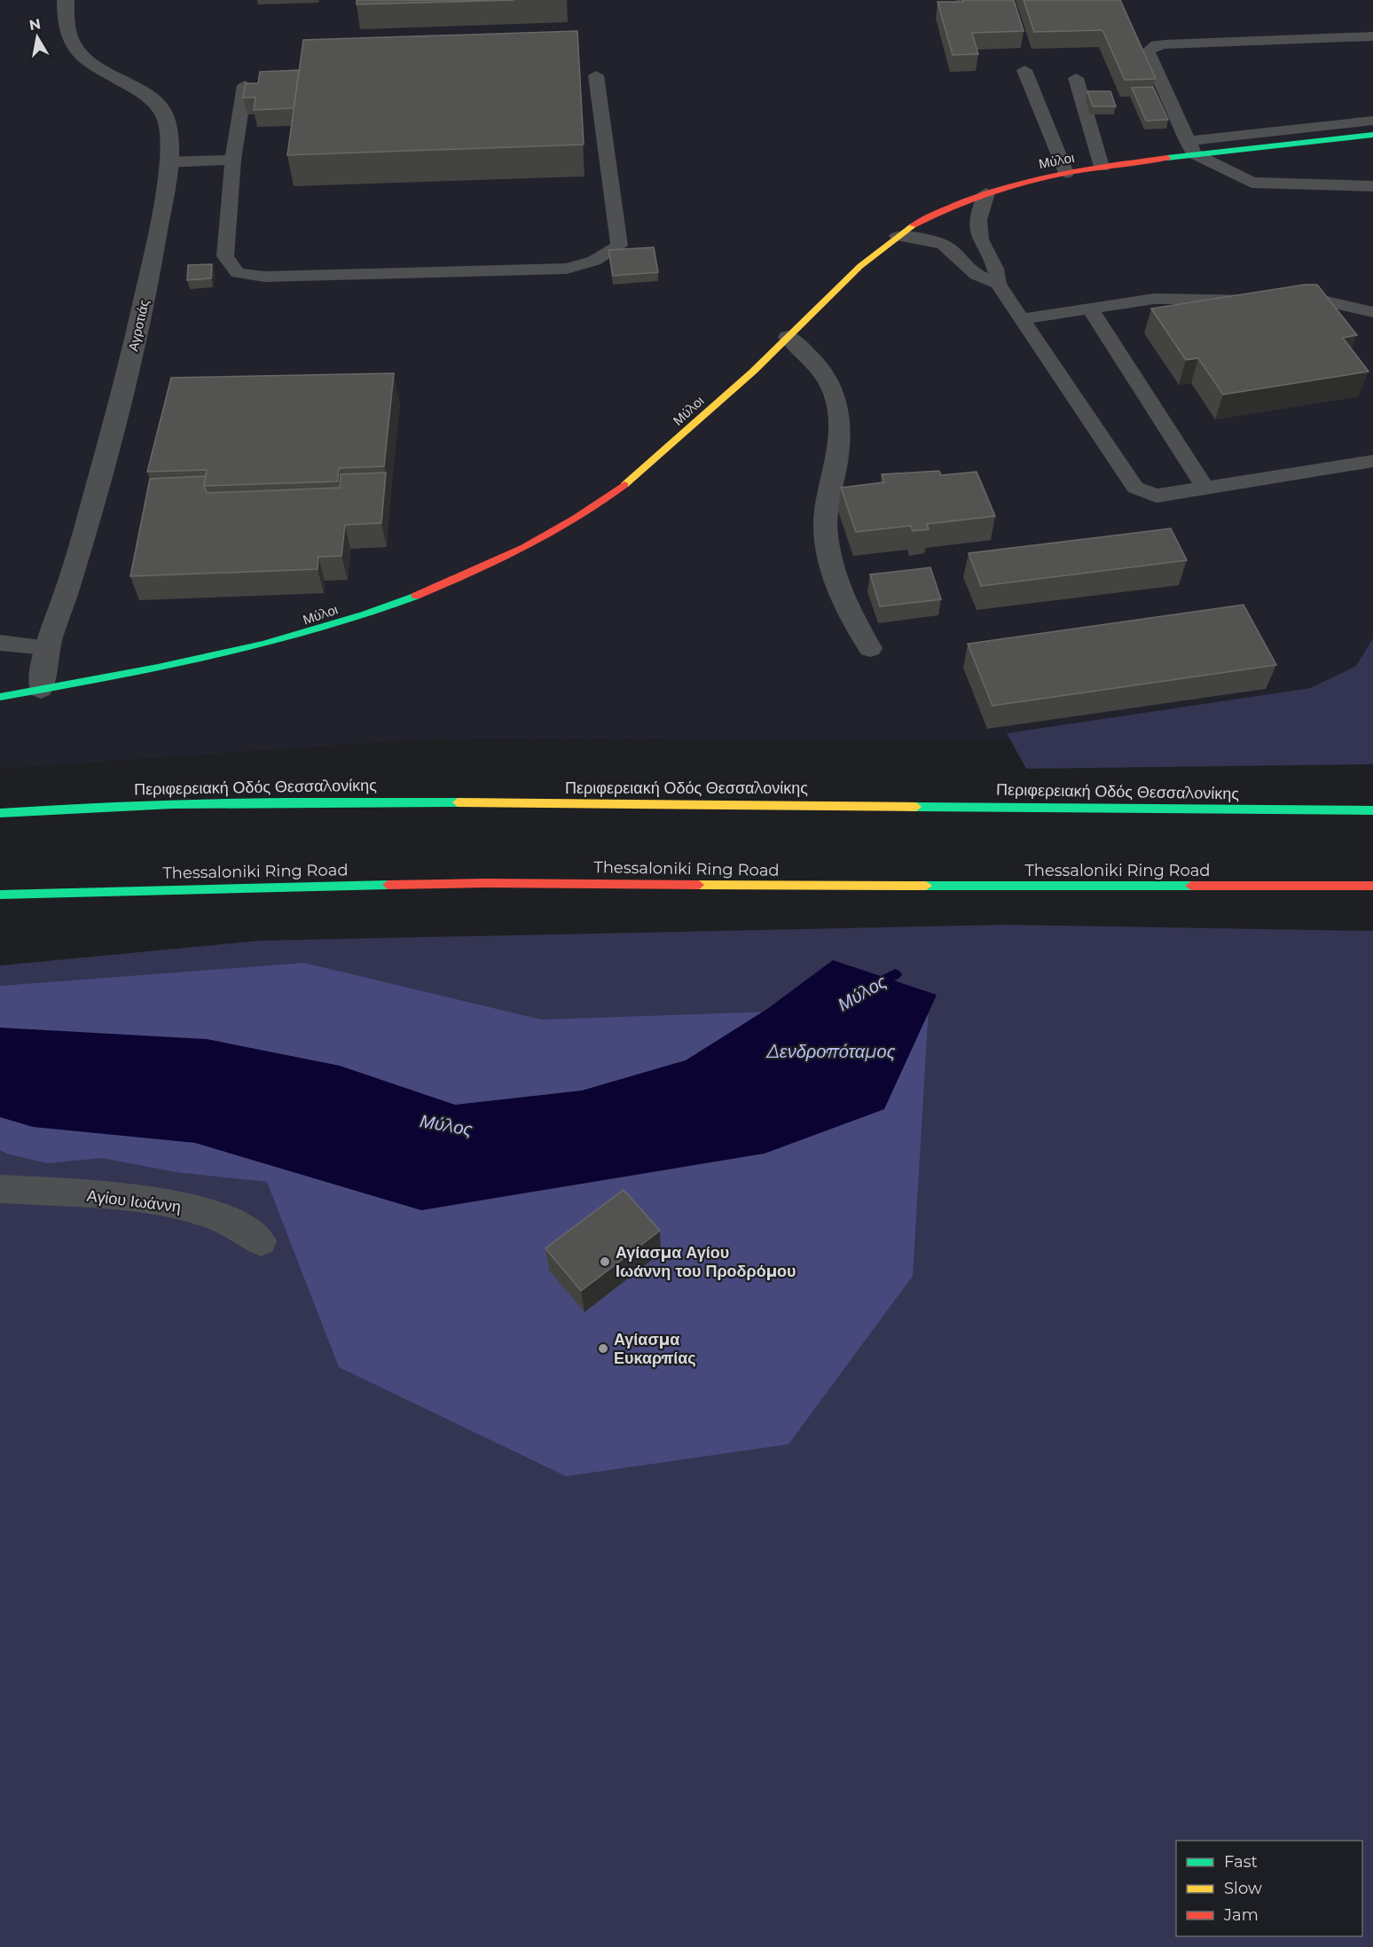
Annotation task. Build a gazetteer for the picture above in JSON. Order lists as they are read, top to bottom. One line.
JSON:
{"streets":{"main road":["Μύλοι","Περιφερειακή Οδός Θεσσαλονίκης","Thessaloniki Ring Road"],"street":["Αγροτιάς","Αγίου Ιωάννη"]},"crossings":[["Μύλοι","Αγροτιάς"]],"water":["Μύλος","Δενδροπόταμος"],"places":["Αγίασμα Αγίου Ιωάννη του Προδρόμου","Αγίασμα Ευκαρπίας"],"legend":["Fast","Slow","Jam"],"north":"top"}
